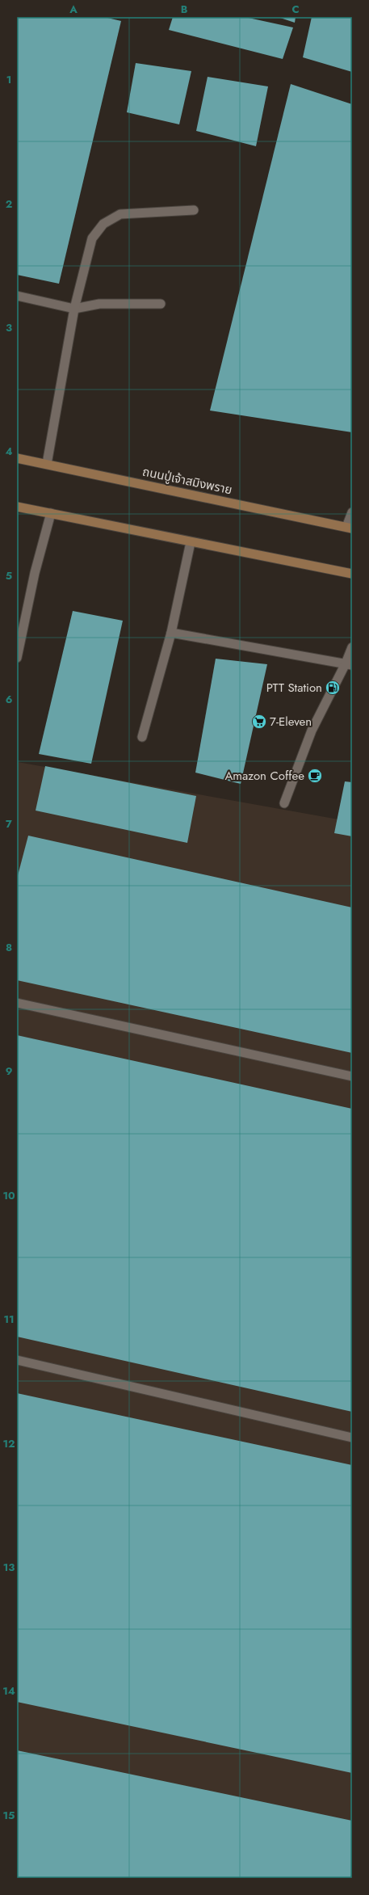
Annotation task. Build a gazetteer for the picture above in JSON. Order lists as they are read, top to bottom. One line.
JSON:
{"streets":{"main road":["ถนนปู่เจ้าสมิงพราย"]},"places":{"fuel station":["PTT Station"],"supermarket":["7-Eleven"],"cafe":["Amazon Coffee"]},"grid":{"columns":["A","B","C"],"rows":["1","2","3","4","5","6","7","8","9","10","11","12","13","14","15"]}}
